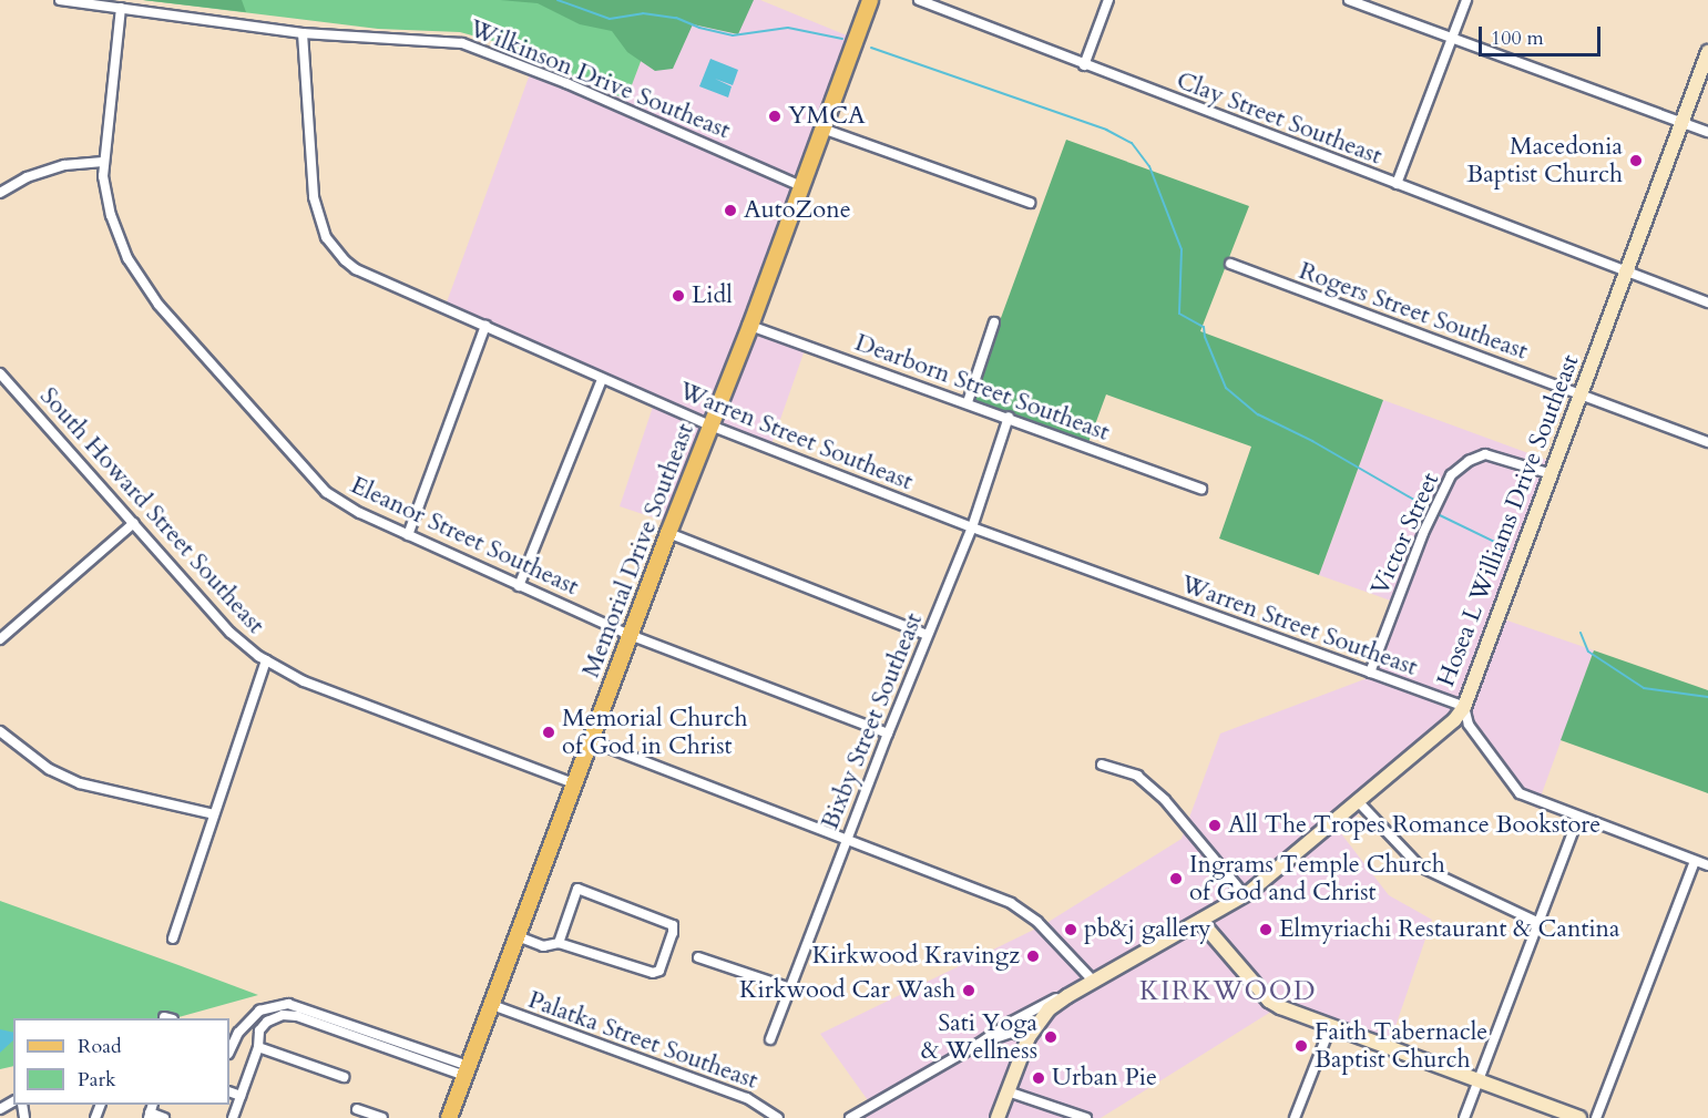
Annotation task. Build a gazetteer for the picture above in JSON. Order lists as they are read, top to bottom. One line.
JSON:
{"streets":{"main road":["Memorial Drive Southeast"],"street":["Wilkinson Drive Southeast","Clay Street Southeast","Rogers Street Southeast","Dearborn Street Southeast","Warren Street Southeast","South Howard Street Southeast","Hosea L Williams Drive Southeast","Victor Street","Eleanor Street Southeast","Bixby Street Southeast","Palatka Street Southeast"]},"crossings":[["Wilkinson Drive Southeast","Warren Street Southeast"],["Wilkinson Drive Southeast","Eleanor Street Southeast"],["Wilkinson Drive Southeast","Memorial Drive Southeast"],["Clay Street Southeast","Hosea L Williams Drive Southeast"],["Rogers Street Southeast","Hosea L Williams Drive Southeast"],["Dearborn Street Southeast","Memorial Drive Southeast"],["Dearborn Street Southeast","Bixby Street Southeast"],["Warren Street Southeast","Hosea L Williams Drive Southeast"],["Warren Street Southeast","Victor Street"],["Warren Street Southeast","Memorial Drive Southeast"],["Warren Street Southeast","Bixby Street Southeast"],["South Howard Street Southeast","Memorial Drive Southeast"],["Hosea L Williams Drive Southeast","Victor Street"],["Eleanor Street Southeast","Memorial Drive Southeast"],["Eleanor Street Southeast","Bixby Street Southeast"],["Memorial Drive Southeast","Palatka Street Southeast"]],"districts":["KIRKWOOD"],"places":["YMCA","Macedonia Baptist Church","AutoZone","Lidl","Memorial Church of God in Christ","All The Tropes Romance Bookstore","Ingrams Temple Church of God and Christ","pb&j gallery","Elmyriachi Restaurant & Cantina","Kirkwood Kravingz","Kirkwood Car Wash","Sati Yoga & Wellness","Faith Tabernacle Baptist Church","Urban Pie"],"legend":["Road","Park"],"scale_bar":"100 m"}
